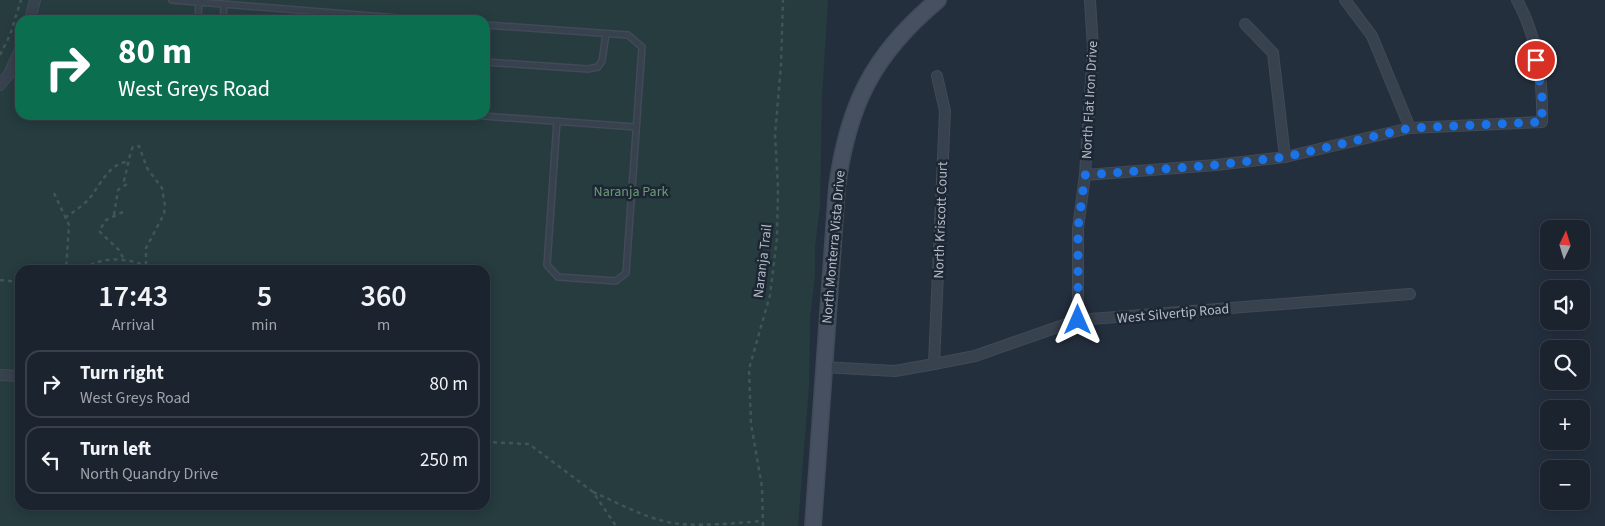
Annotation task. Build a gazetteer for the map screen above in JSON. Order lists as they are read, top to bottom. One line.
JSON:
{"streets":{"street":["North Flat Iron Drive","North Kriscott Court","North Monterra Vista Drive","West Silvertip Road"],"path":["Naranja Trail"]},"crossings":[["North Flat Iron Drive","West Silvertip Road"],["North Kriscott Court","West Silvertip Road"],["North Monterra Vista Drive","West Silvertip Road"]],"parks":["Naranja Park"],"north":"top","page":{"turn":["80 m","West Greys Road"],"map_buttons":["+","−"],"eta":["17:43","Arrival","5","min","360","m"],"list":[{"name":"Turn right","note":"West Greys Road","value":"80 m"},{"name":"Turn left","note":"North Quandry Drive","value":"250 m"}]}}
